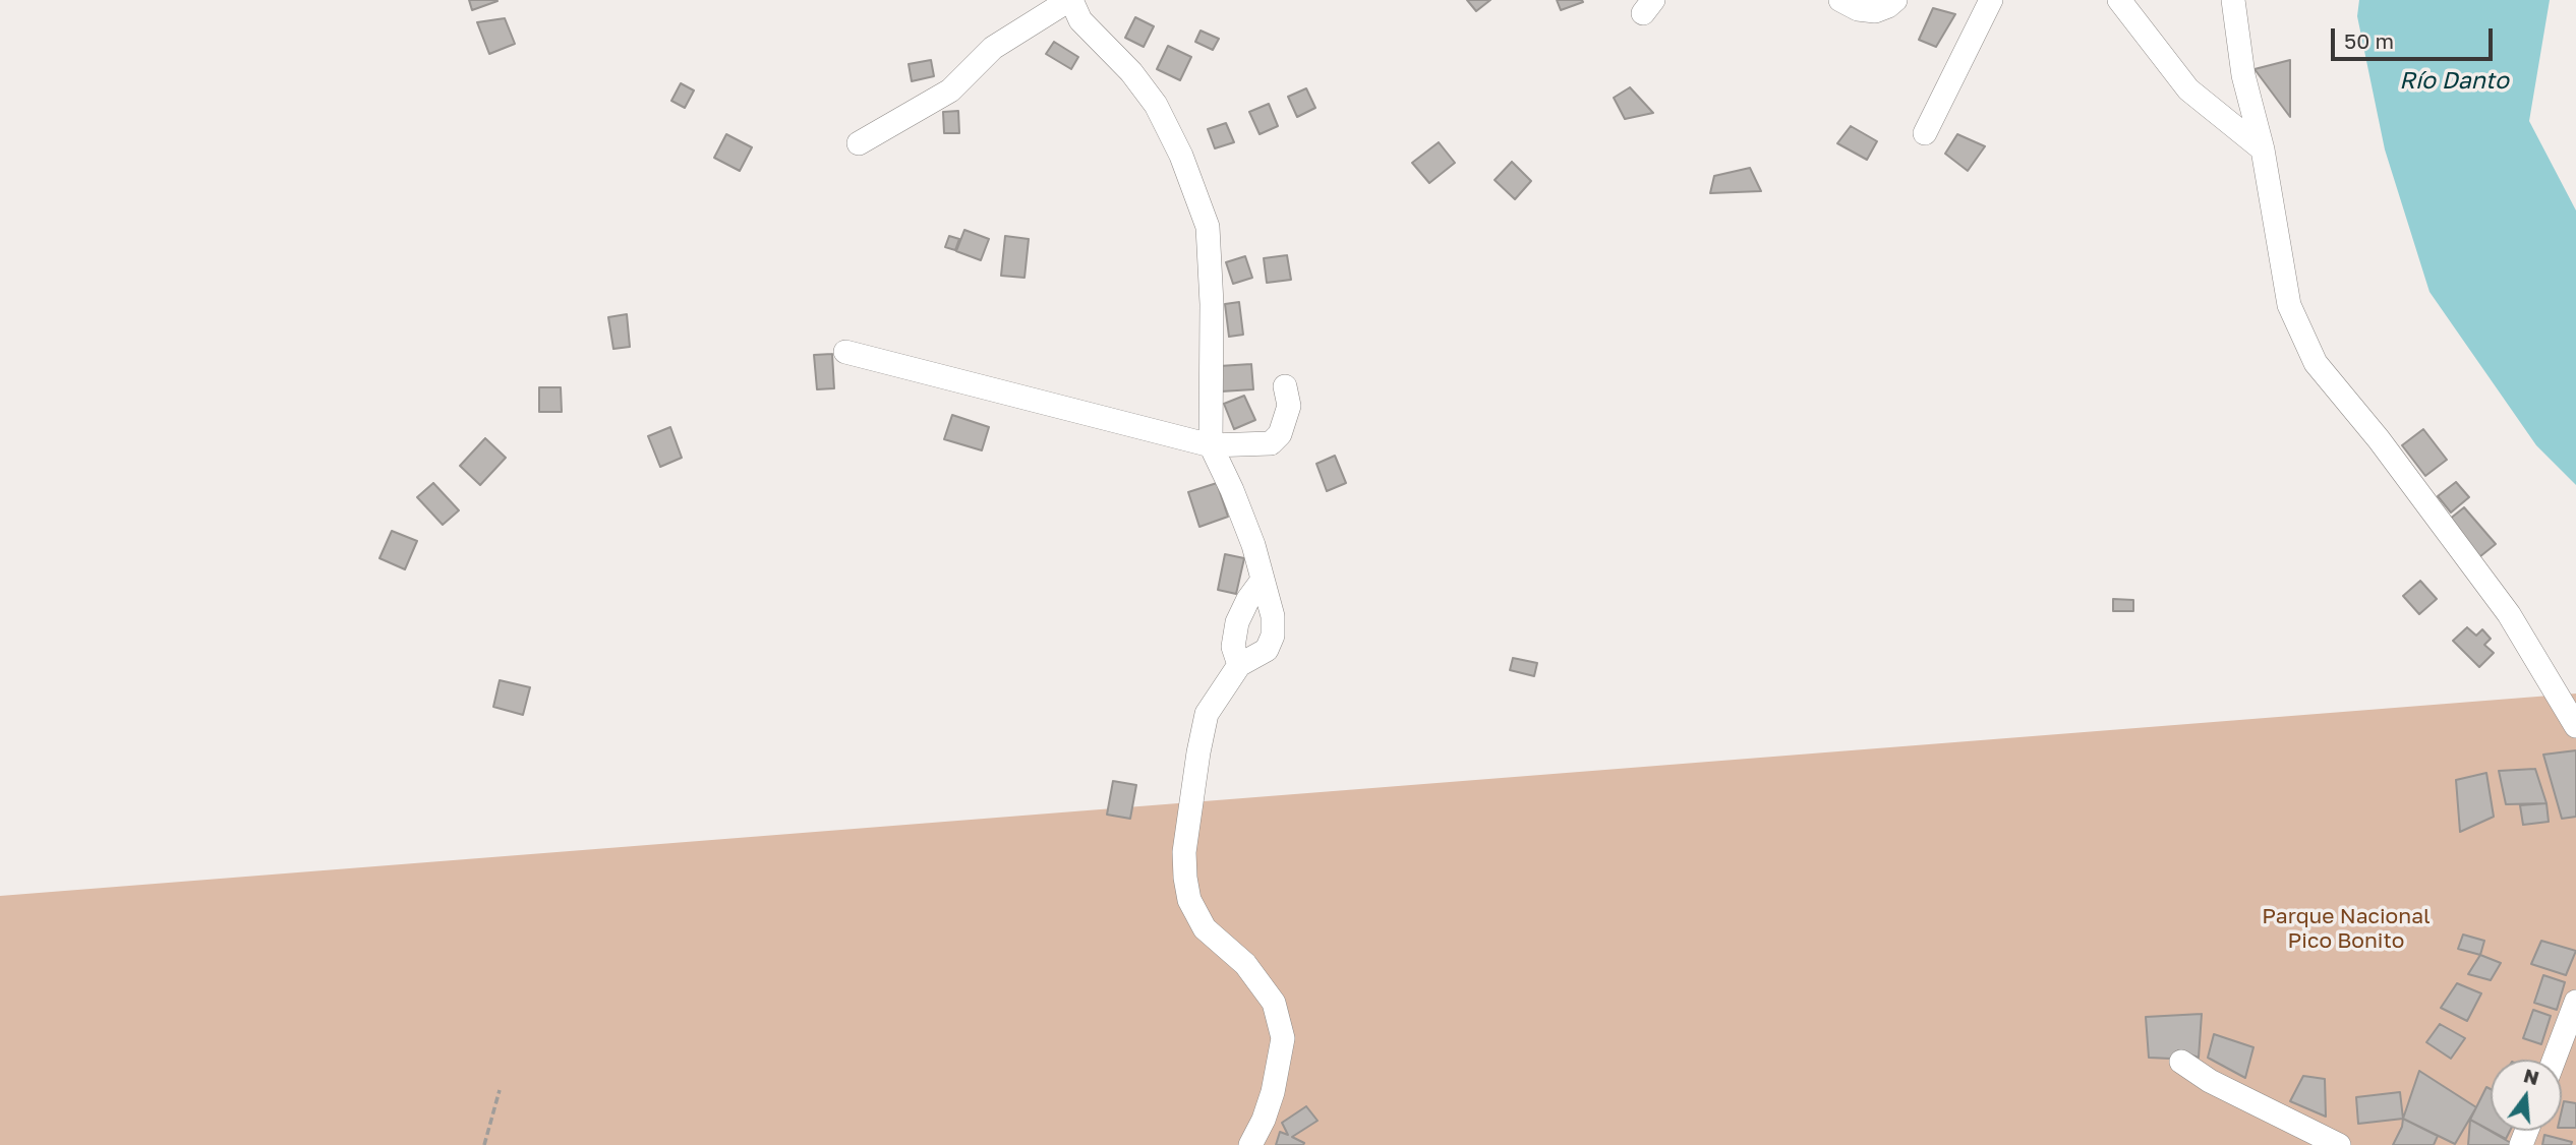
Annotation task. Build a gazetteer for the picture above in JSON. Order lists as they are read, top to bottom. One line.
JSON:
{"water":["Río Danto"],"parks":["Parque Nacional Pico Bonito"],"scale_bar":"50 m","north":"top"}
